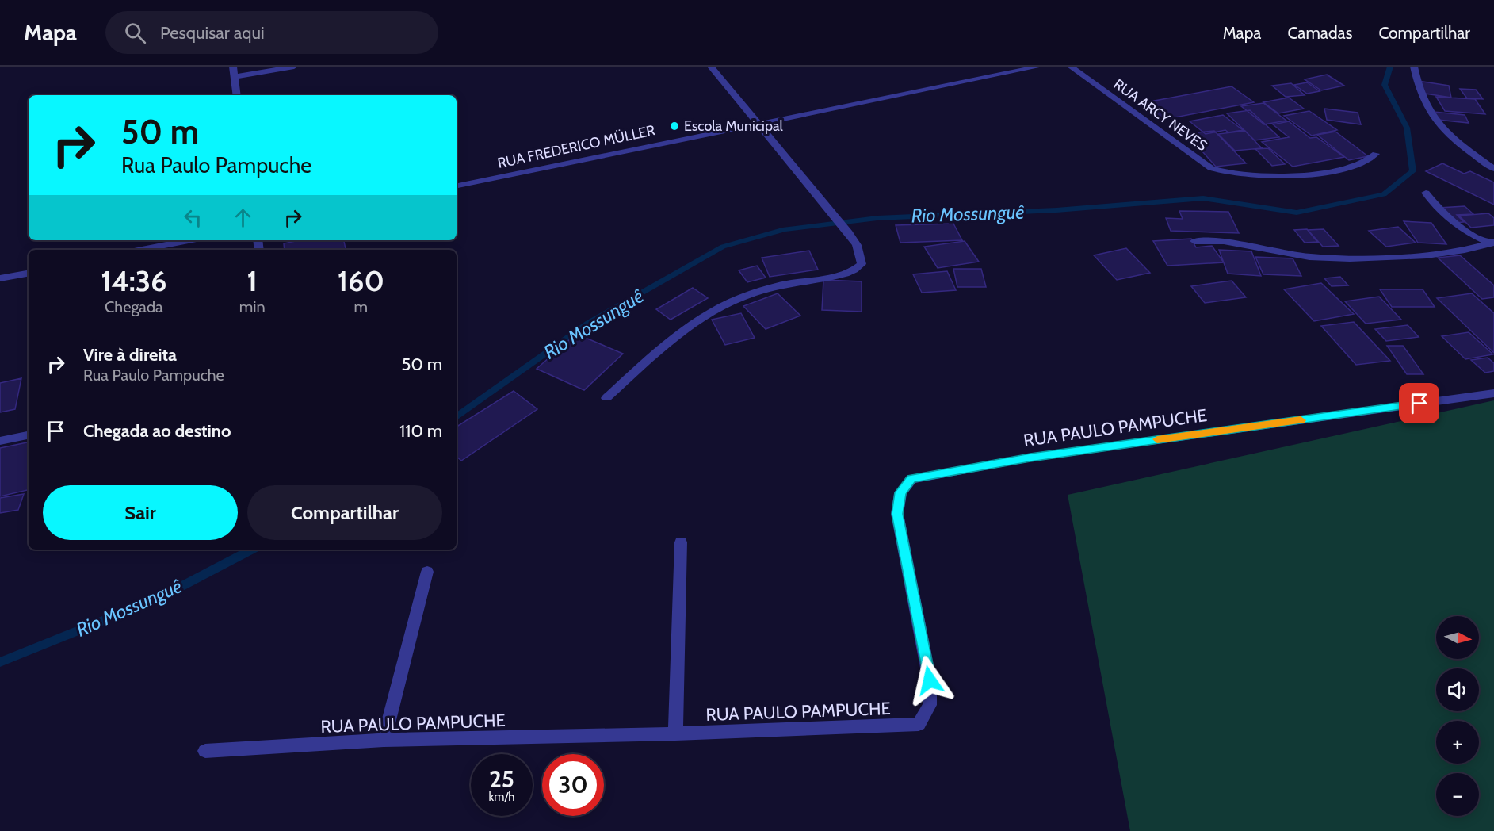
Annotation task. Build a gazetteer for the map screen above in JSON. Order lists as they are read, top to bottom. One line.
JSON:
{"streets":{"street":["RUA ARCY NEVES","RUA FREDERICO MÜLLER","RUA PAULO PAMPUCHE"]},"water":["Rio Mossunguê"],"places":["Escola Municipal"],"north":"right","page":{"header":"Mapa","search":"Pesquisar aqui","nav":["Mapa","Camadas","Compartilhar"],"turn":["50 m","Rua Paulo Pampuche"],"eta":["14:36","Chegada","1","min","160","m"],"list":[{"name":"Vire à direita","note":"Rua Paulo Pampuche","value":"50 m"},{"name":"Chegada ao destino","value":"110 m"}],"buttons":["Sair","Compartilhar"],"map_buttons":["+","−"],"speed":"25 km/h","limit":"30"}}
